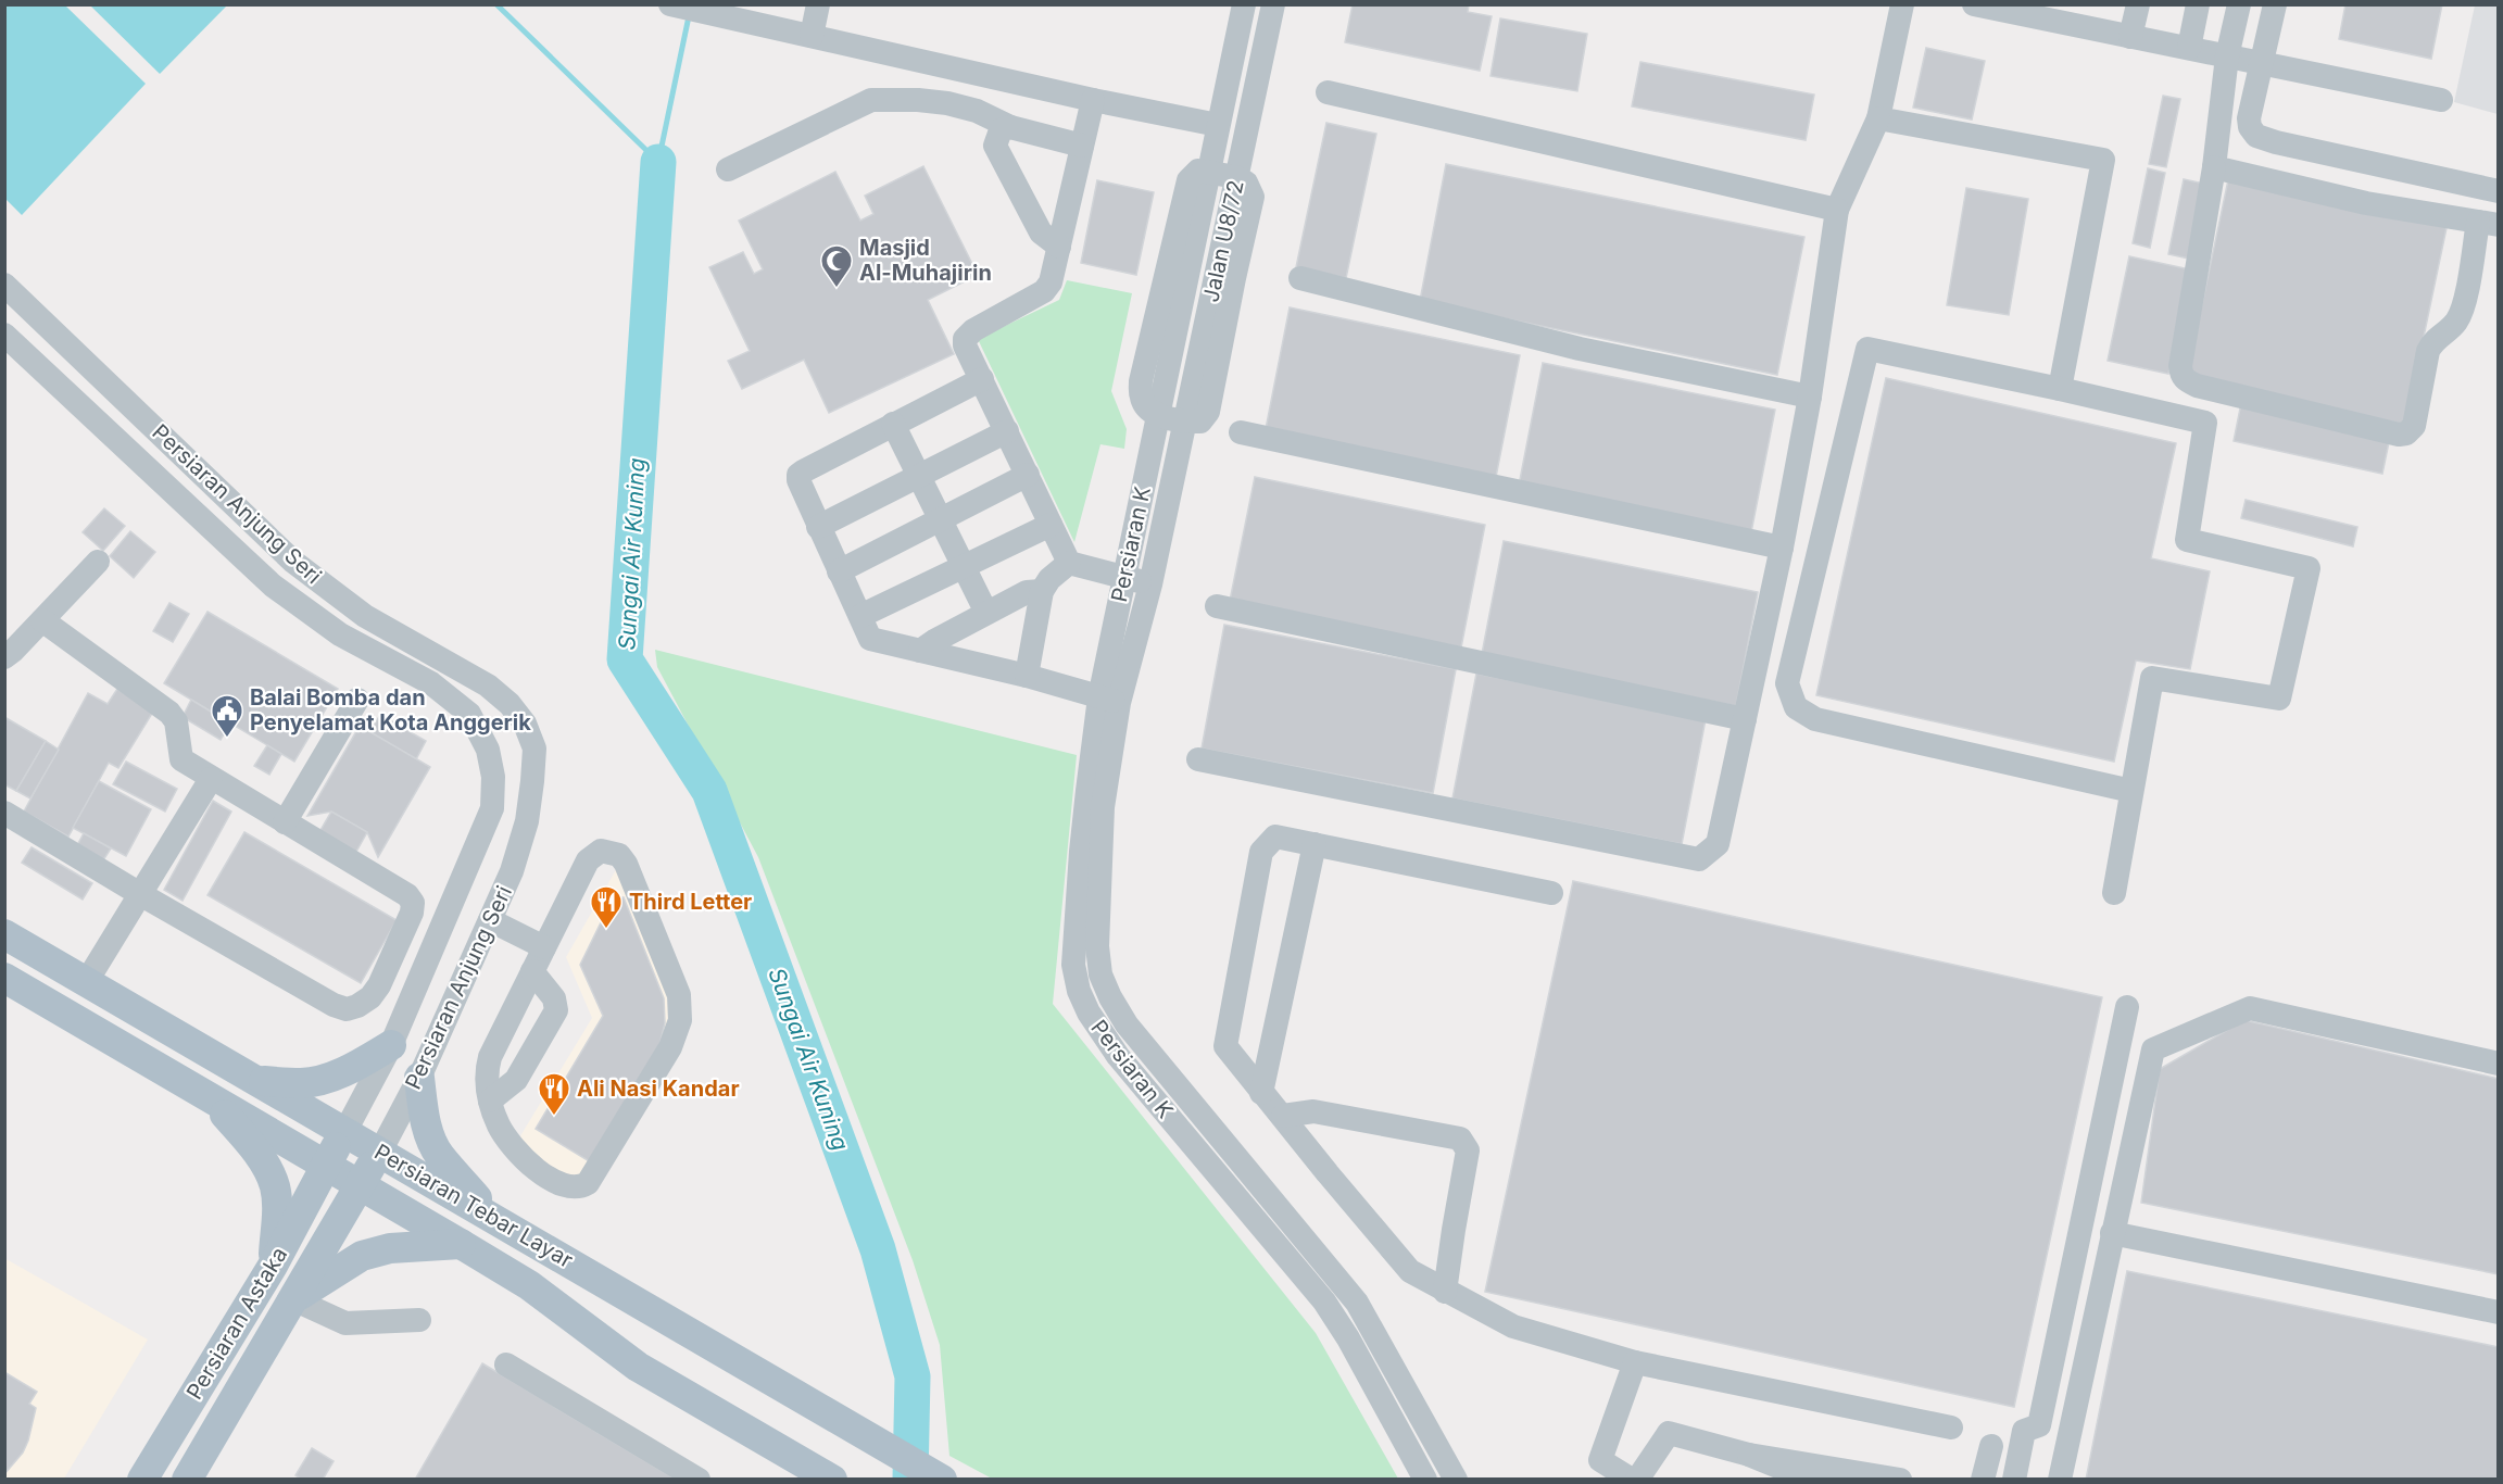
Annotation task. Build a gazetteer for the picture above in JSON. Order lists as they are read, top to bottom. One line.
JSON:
{"streets":{"main road":["Persiaran Tebar Layar","Persiaran Astaka"],"street":["Jalan U8/72","Persiaran Anjung Seri","Persiaran K"]},"crossings":[["Jalan U8/72","Persiaran K"],["Persiaran Anjung Seri","Persiaran Tebar Layar"],["Persiaran Anjung Seri","Persiaran Astaka"],["Persiaran Tebar Layar","Persiaran Astaka"]],"water":["Sungai Air Kuning"],"places":{"mosque":["Masjid Al-Muhajirin"],"public building":["Balai Bomba dan Penyelamat Kota Anggerik"],"restaurant":["Third Letter","Ali Nasi Kandar"]}}
